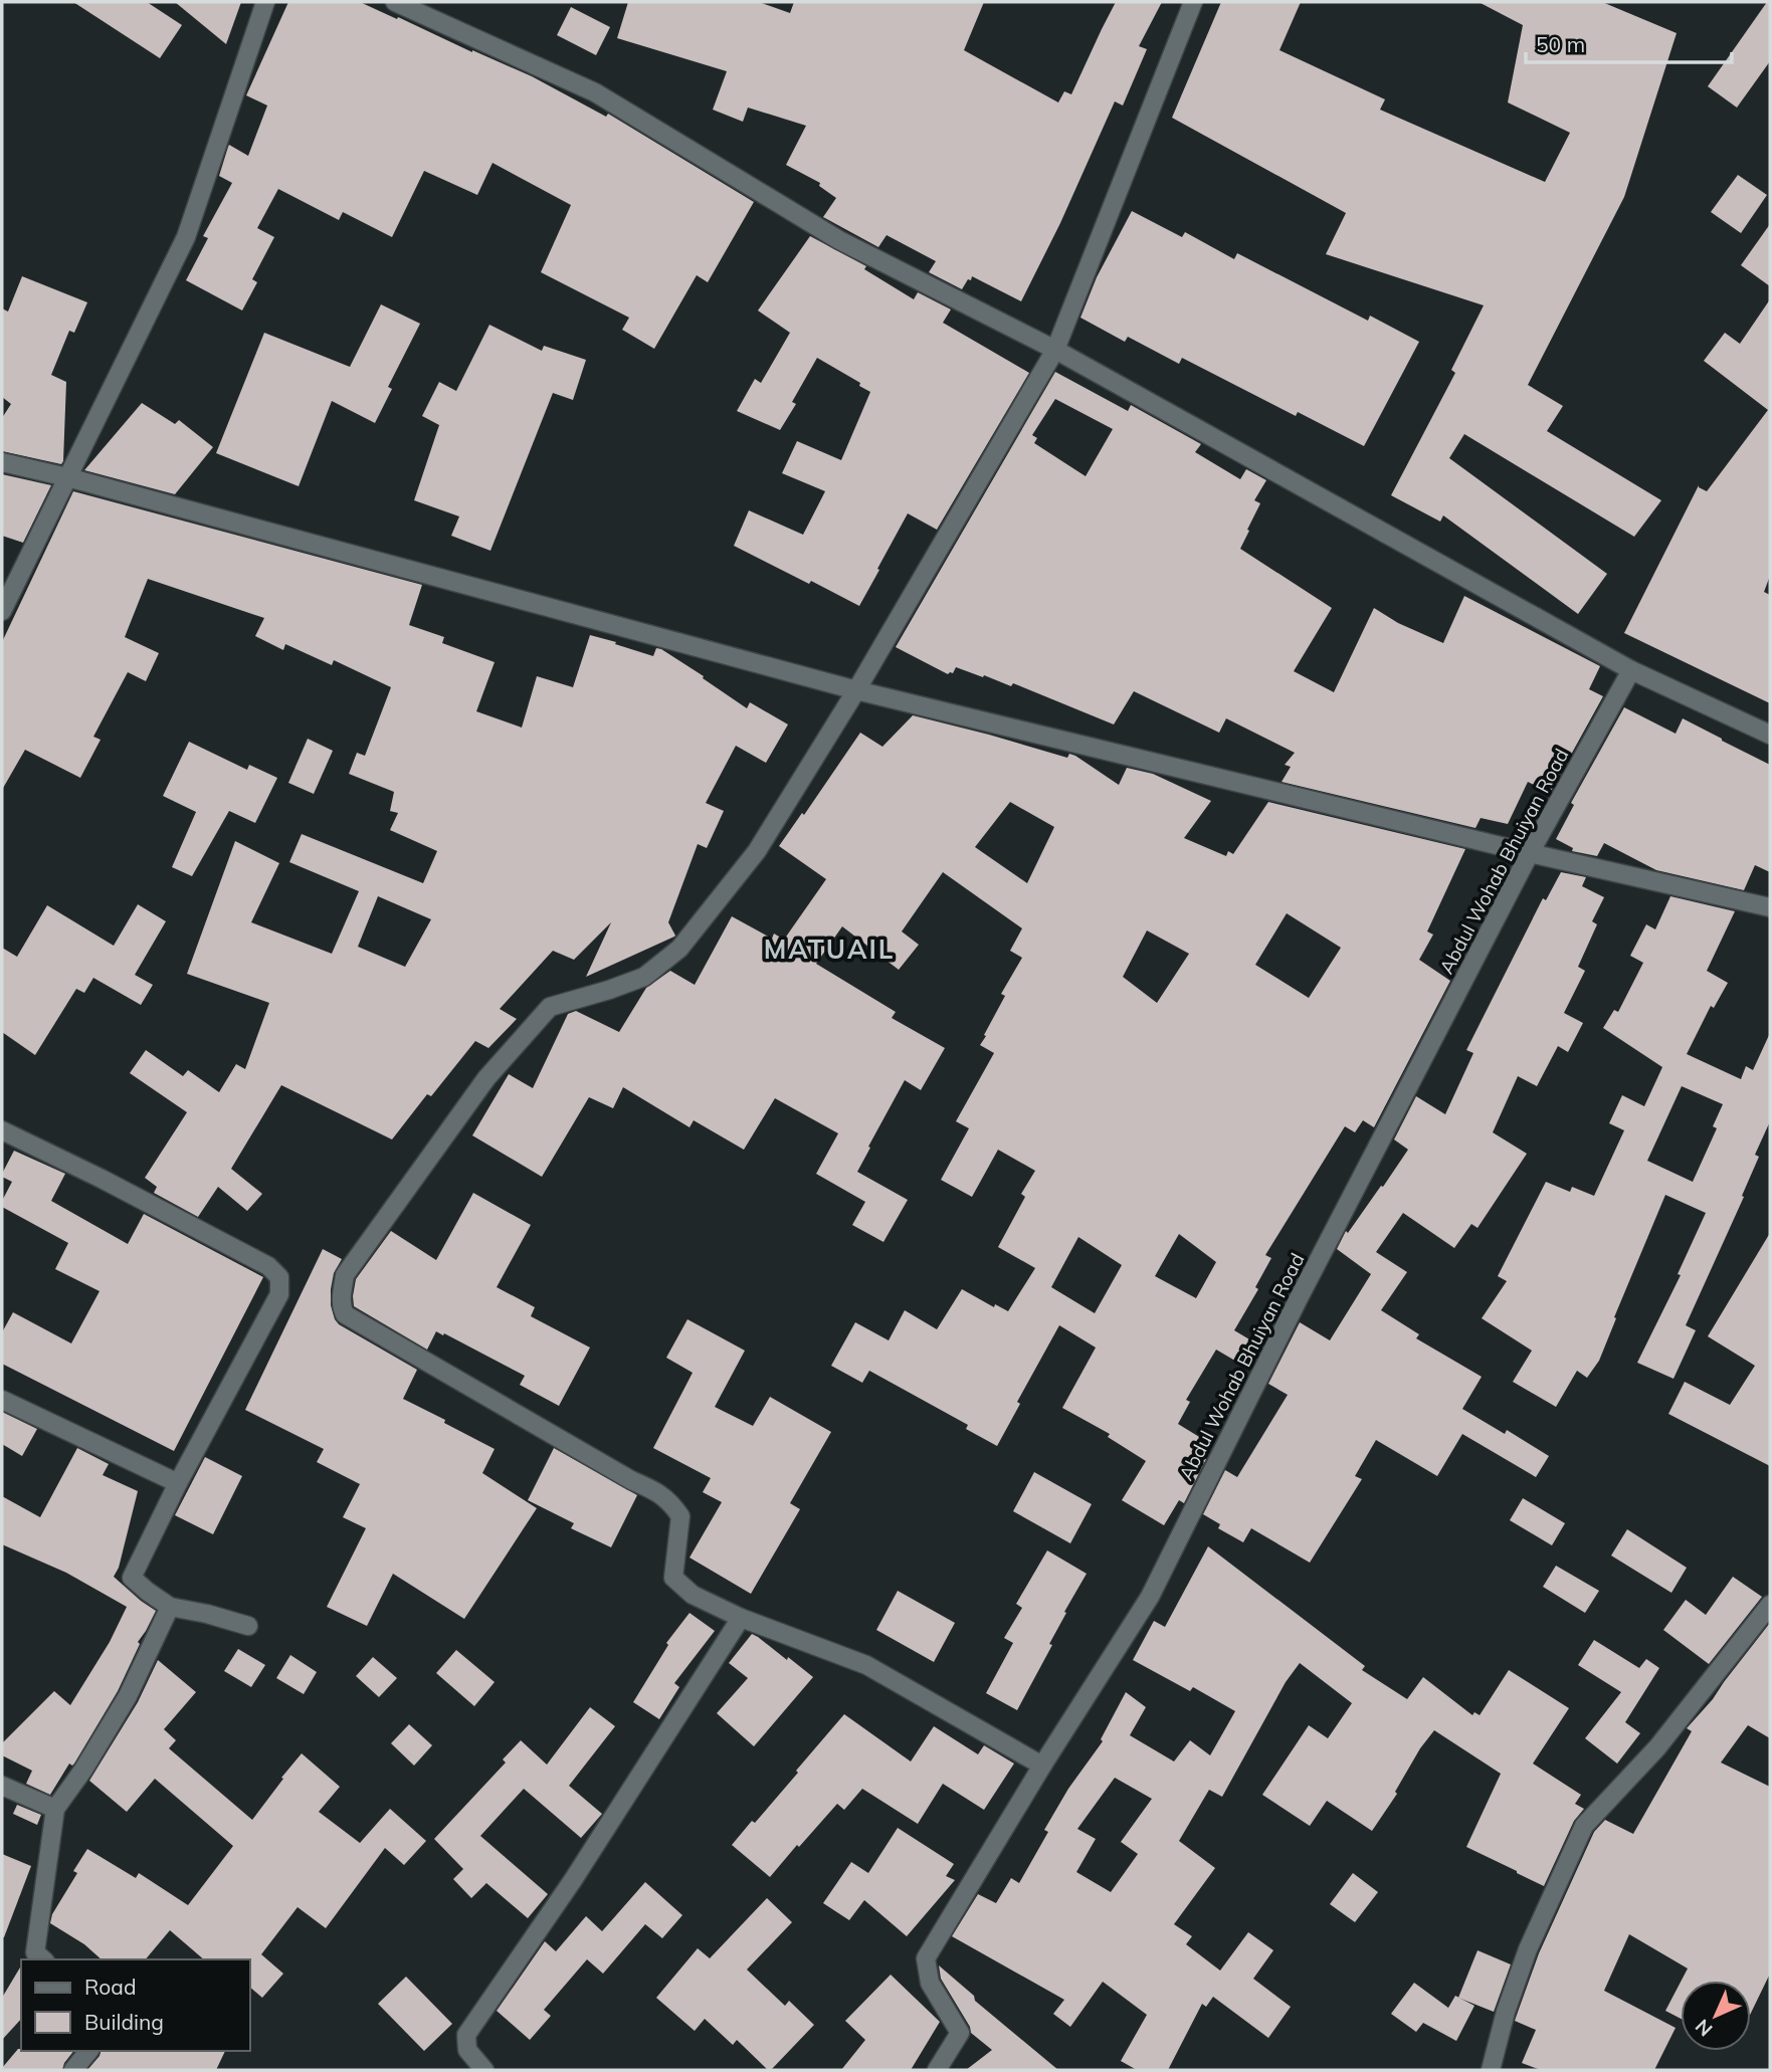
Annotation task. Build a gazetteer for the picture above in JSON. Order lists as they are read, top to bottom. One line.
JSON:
{"streets":{"street":["Abdul Wohab Bhuiyan Road"]},"districts":["MATUAIL"],"legend":["Road","Building"],"scale_bar":"50 m","north":"bottom left"}
